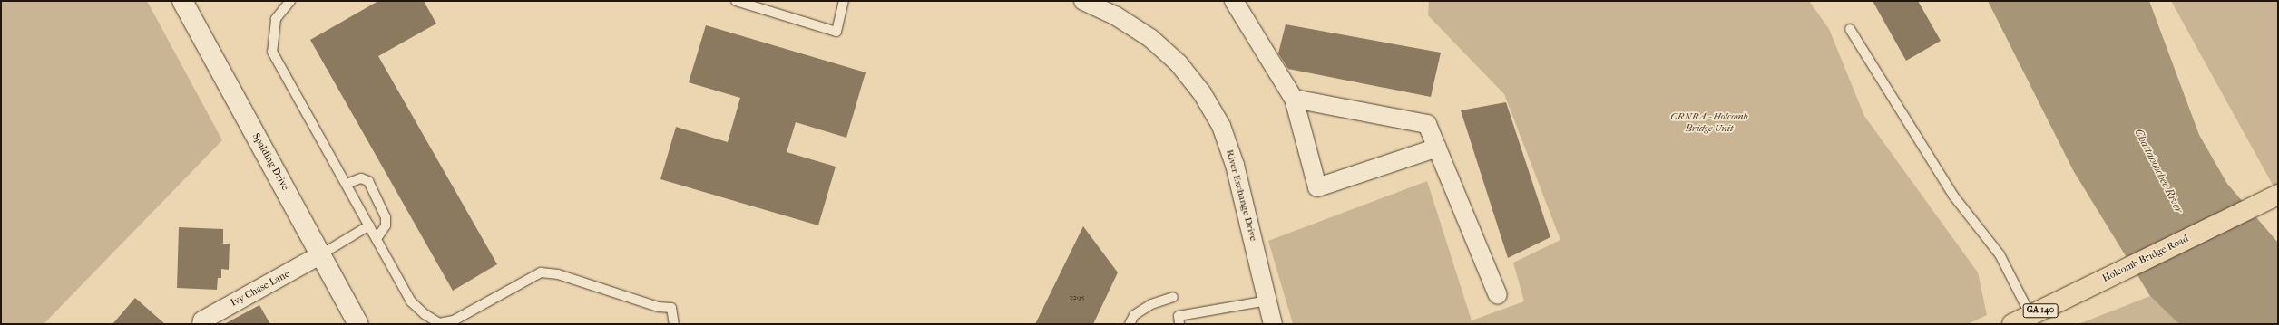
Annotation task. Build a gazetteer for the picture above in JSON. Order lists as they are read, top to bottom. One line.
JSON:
{"streets":{"main road":["Spalding Drive","Holcomb Bridge Road","GA 140"],"street":["River Exchange Drive","Ivy Chase Lane"]},"crossings":[["Spalding Drive","Ivy Chase Lane"]],"water":["Chattahoochee River"],"parks":["CRNRA - Holcomb Bridge Unit"],"house_numbers":["3295"]}
